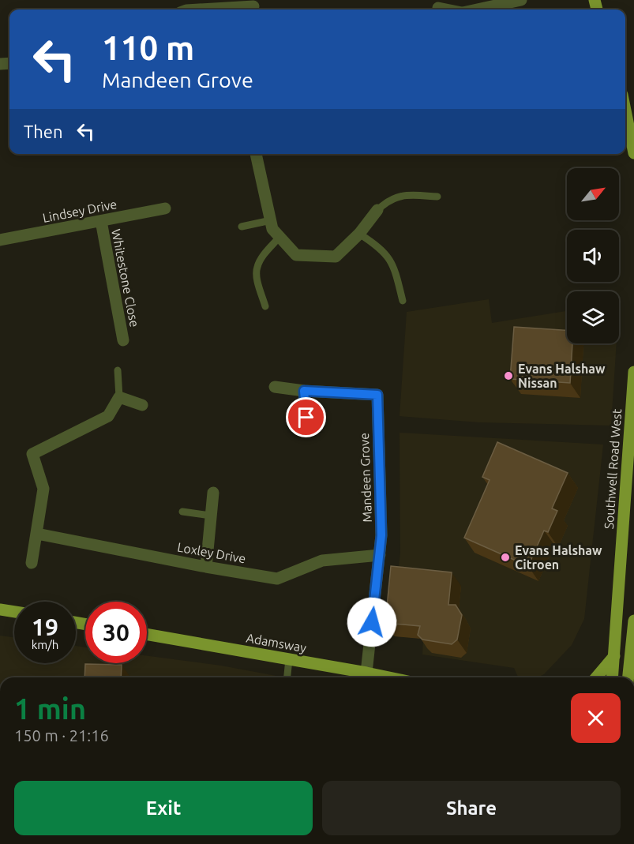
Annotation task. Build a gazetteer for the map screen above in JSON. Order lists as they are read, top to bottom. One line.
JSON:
{"streets":{"main road":["Southwell Road West","Adamsway"],"street":["Lindsey Drive","Whitestone Close","Mandeen Grove","Loxley Drive"]},"crossings":[["Lindsey Drive","Whitestone Close"],["Mandeen Grove","Loxley Drive"],["Mandeen Grove","Adamsway"]],"places":["Evans Halshaw Nissan","Evans Halshaw Citroen"],"north":"top right","page":{"turn":["110 m","Mandeen Grove"],"then":"Then","speed":"19 km/h","limit":"30","heading":["1 min","150 m · 21:16"],"buttons":["Exit","Share"]}}
